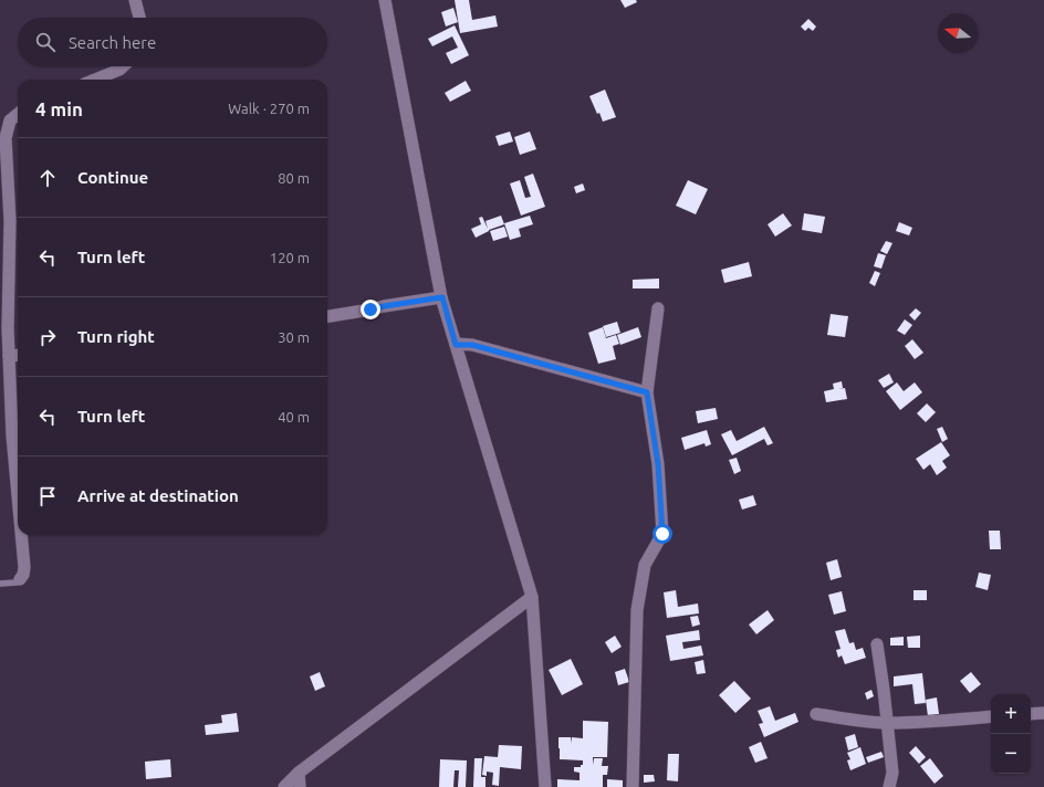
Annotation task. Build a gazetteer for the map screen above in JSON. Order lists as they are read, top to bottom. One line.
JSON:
{"north":"left","page":{"search":"Search here","heading":["4 min","Walk · 270 m"],"list":[["Continue","80 m"],["Turn left","120 m"],["Turn right","30 m"],["Turn left","40 m"],"Arrive at destination"],"map_buttons":["+","−"]}}
